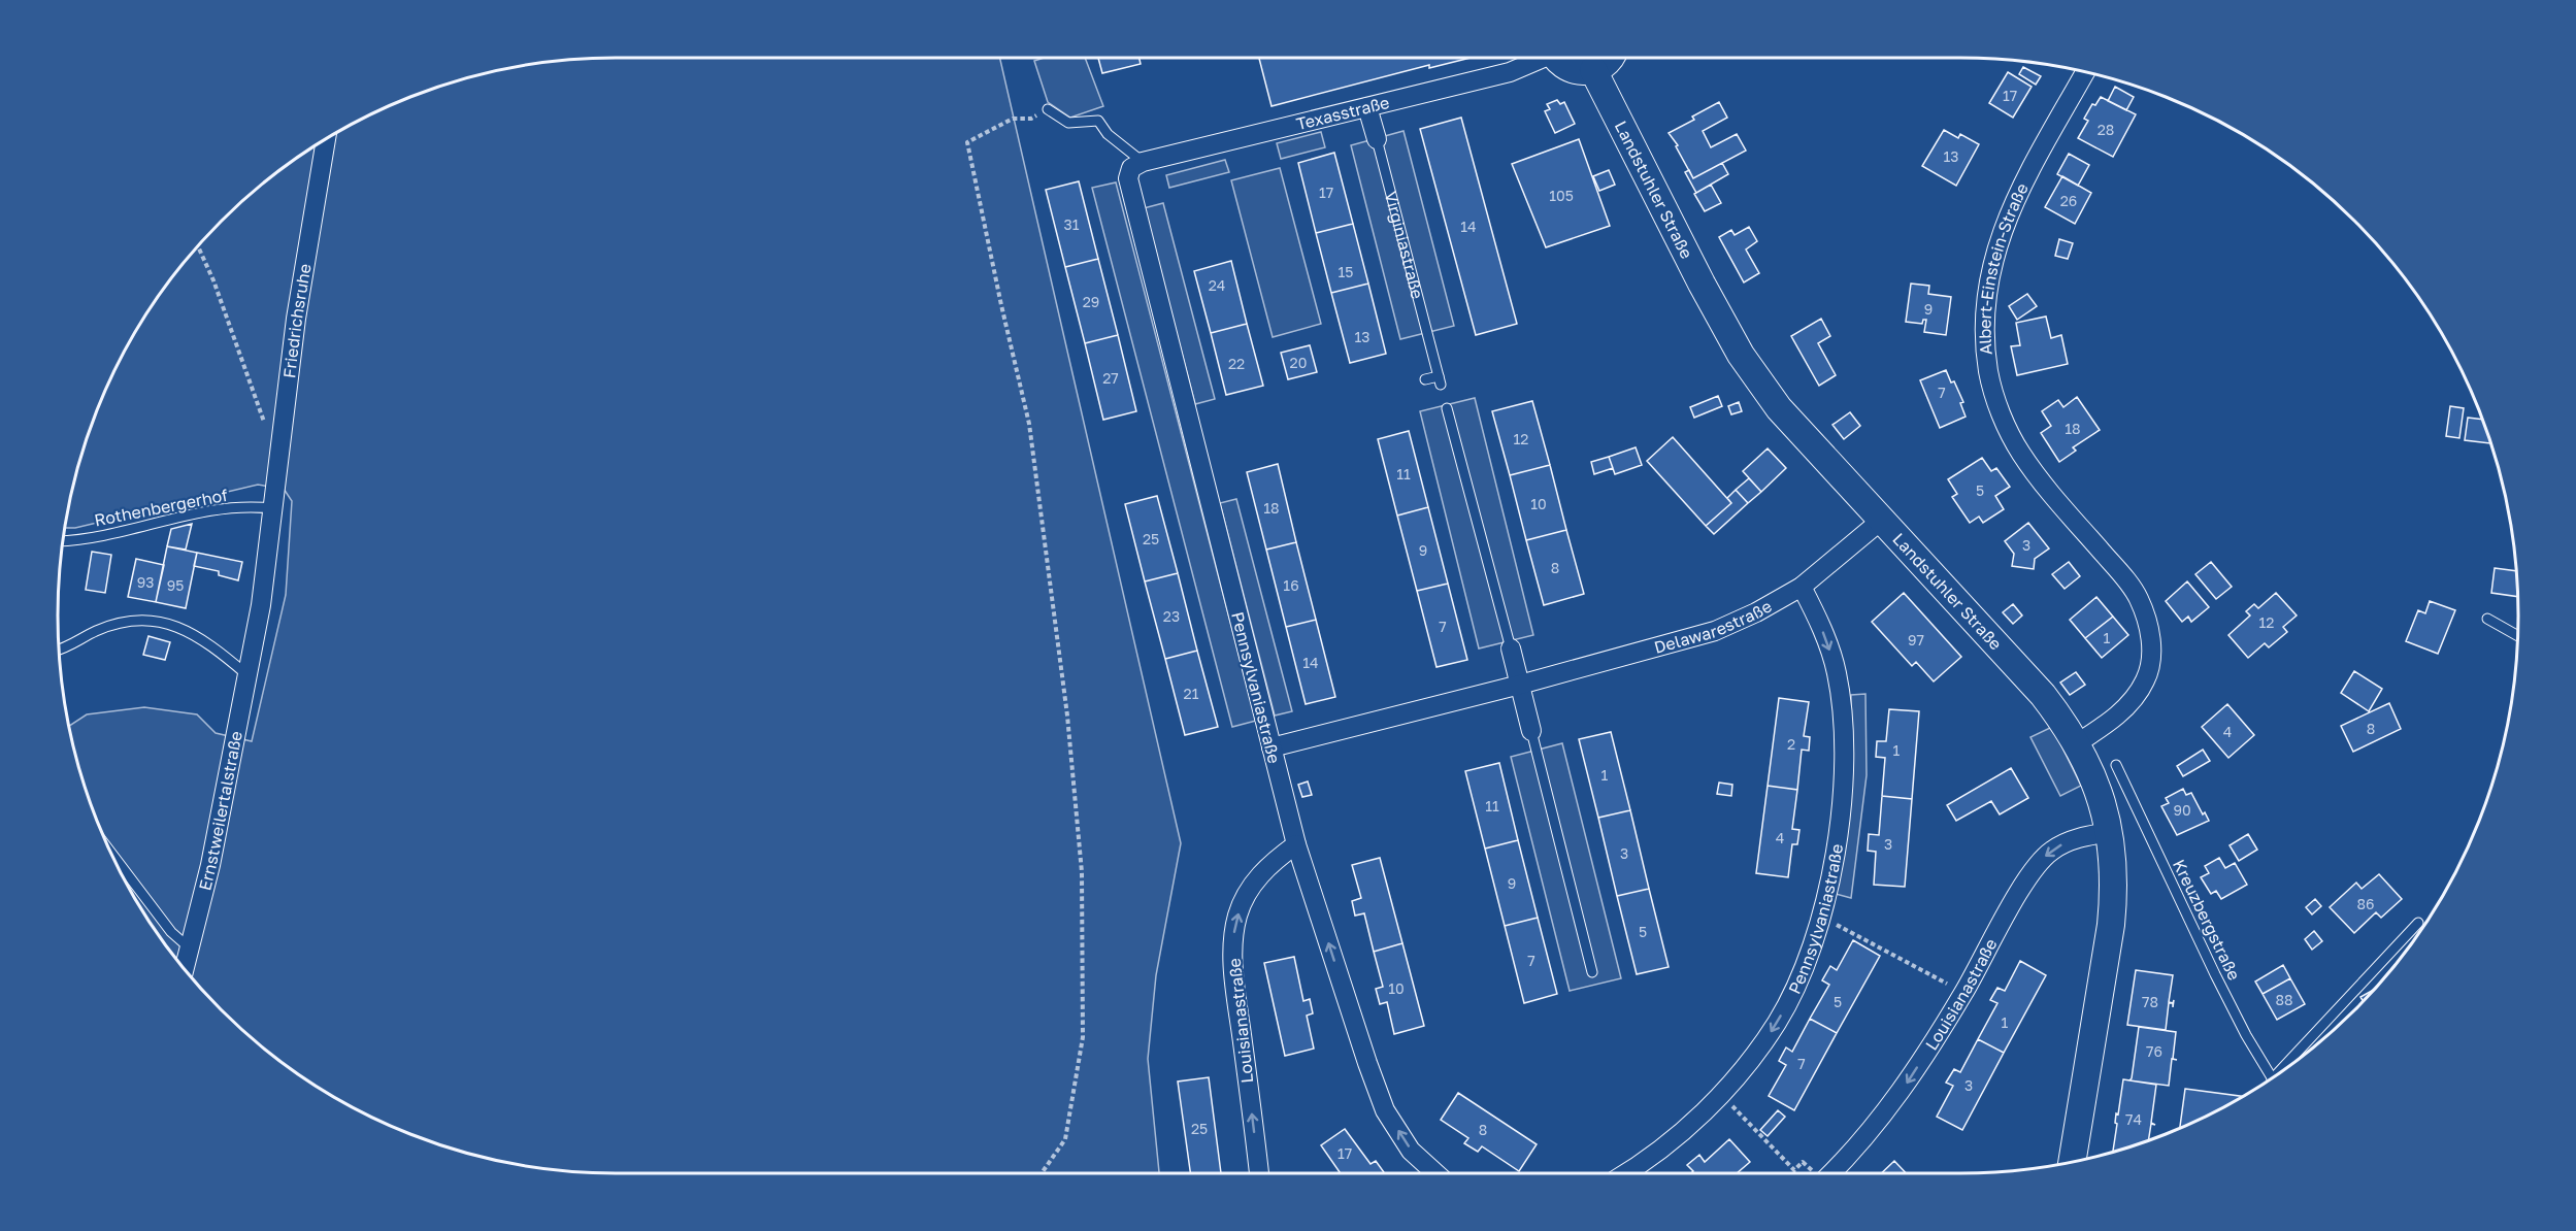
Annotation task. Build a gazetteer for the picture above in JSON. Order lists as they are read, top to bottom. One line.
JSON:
{"streets":{"street":["Texasstraße","Landstuhler Straße","Virginiastraße","Albert-Einstein-Straße","Friedrichsruhe","Delawarestraße","Pennsylvaniastraße","Ernstweilertalstraße","Louisianastraße"],"lane":["Rothenbergerhof","Kreuzbergstraße"]},"crossings":[["Texasstraße","Virginiastraße"],["Texasstraße","Pennsylvaniastraße"],["Landstuhler Straße","Albert-Einstein-Straße"],["Landstuhler Straße","Delawarestraße"],["Landstuhler Straße","Louisianastraße"],["Friedrichsruhe","Rothenbergerhof"],["Friedrichsruhe","Ernstweilertalstraße"],["Rothenbergerhof","Ernstweilertalstraße"],["Delawarestraße","Pennsylvaniastraße"],["Pennsylvaniastraße","Louisianastraße"]],"house_numbers":["17","28","13","17","105","26","31","14","15","24","29","9","13","20","22","27","7","18","12","11","5","10","18","25","3","9","8","93","95","16","23","12","7","1","97","14","21","8","4","2","1","1","11","90","4","3","3","9","86","5","7","10","88","5","78","1","76","7","3","74","25","8","17"]}
